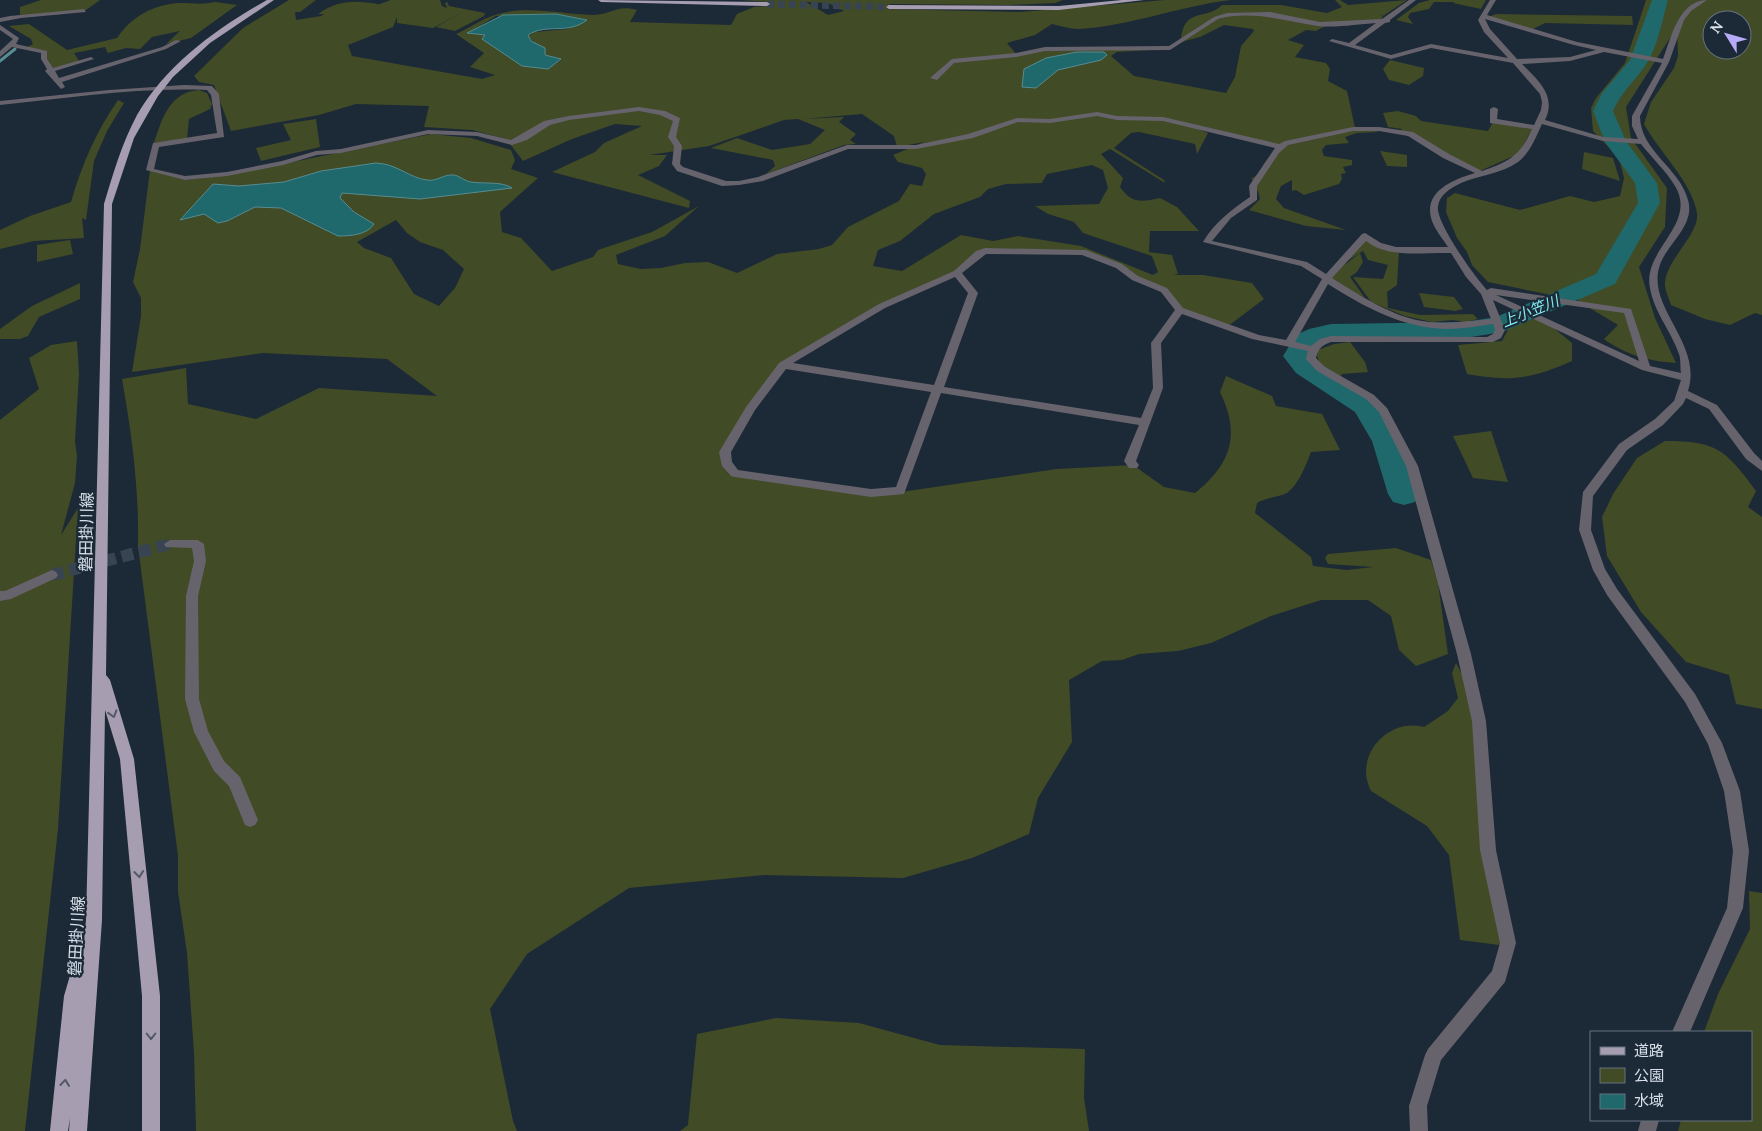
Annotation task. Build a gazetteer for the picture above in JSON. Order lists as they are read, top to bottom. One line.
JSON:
{"streets":{"main road":["磐田掛川線"]},"water":["上小笠川"],"legend":["道路","公園","水域"],"north":"top left"}
